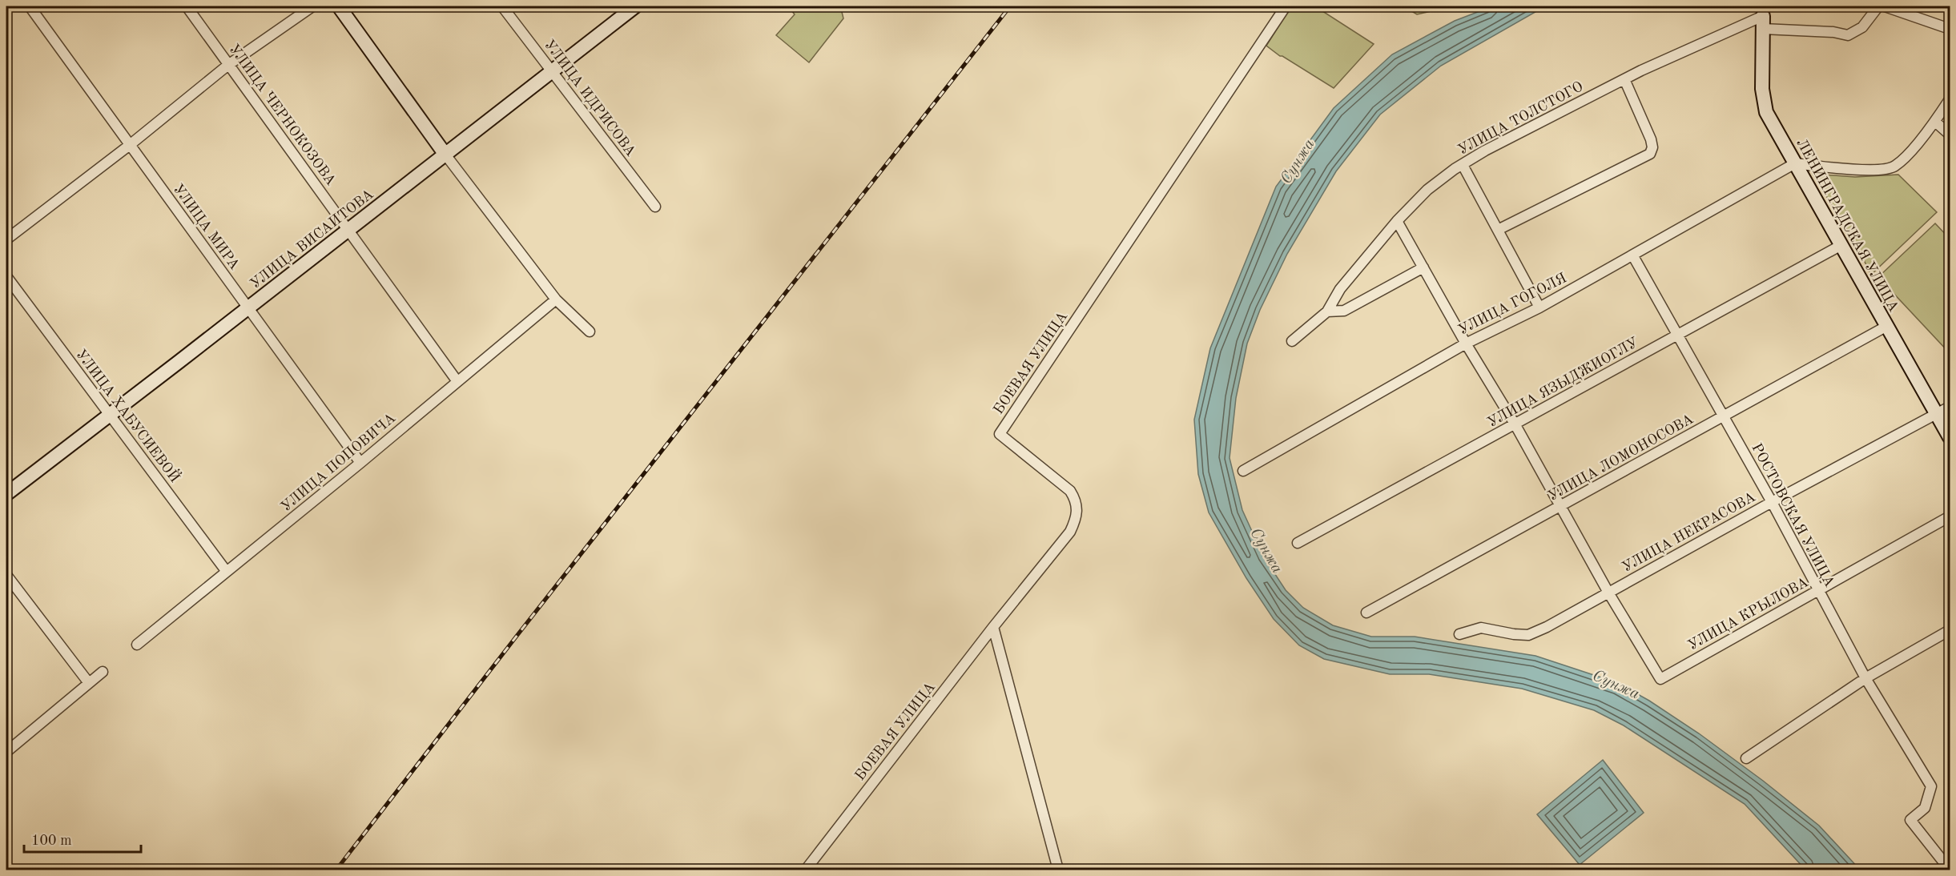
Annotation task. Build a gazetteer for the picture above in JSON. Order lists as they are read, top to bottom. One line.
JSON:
{"streets":{"main road":["ЛЕНИНГРАДСКАЯ УЛИЦА","УЛИЦА ВИСАИТОВА"],"street":["УЛИЦА ИДРИСОВА","УЛИЦА ЧЕРНОКОЗОВА","УЛИЦА ТОЛСТОГО","УЛИЦА МИРА","УЛИЦА ГОГОЛЯ","БОЕВАЯ УЛИЦА","УЛИЦА ЯЗЫДЖИОГЛУ","УЛИЦА ХАБУСИЕВОЙ","УЛИЦА ЛОМОНОСОВА","УЛИЦА ПОПОВИЧА","РОСТОВСКАЯ УЛИЦА","УЛИЦА НЕКРАСОВА","УЛИЦА КРЫЛОВА"]},"crossings":[["УЛИЦА ИДРИСОВА","УЛИЦА ВИСАИТОВА"],["УЛИЦА ЧЕРНОКОЗОВА","УЛИЦА ВИСАИТОВА"],["УЛИЦА ЧЕРНОКОЗОВА","УЛИЦА ПОПОВИЧА"],["УЛИЦА ТОЛСТОГО","ЛЕНИНГРАДСКАЯ УЛИЦА"],["ЛЕНИНГРАДСКАЯ УЛИЦА","УЛИЦА ГОГОЛЯ"],["ЛЕНИНГРАДСКАЯ УЛИЦА","УЛИЦА ЯЗЫДЖИОГЛУ"],["ЛЕНИНГРАДСКАЯ УЛИЦА","УЛИЦА ЛОМОНОСОВА"],["ЛЕНИНГРАДСКАЯ УЛИЦА","УЛИЦА НЕКРАСОВА"],["УЛИЦА МИРА","УЛИЦА ВИСАИТОВА"],["УЛИЦА МИРА","УЛИЦА ПОПОВИЧА"],["УЛИЦА ВИСАИТОВА","УЛИЦА ХАБУСИЕВОЙ"],["УЛИЦА ГОГОЛЯ","РОСТОВСКАЯ УЛИЦА"],["УЛИЦА ЯЗЫДЖИОГЛУ","РОСТОВСКАЯ УЛИЦА"],["УЛИЦА ХАБУСИЕВОЙ","УЛИЦА ПОПОВИЧА"],["УЛИЦА ЛОМОНОСОВА","РОСТОВСКАЯ УЛИЦА"],["РОСТОВСКАЯ УЛИЦА","УЛИЦА НЕКРАСОВА"],["РОСТОВСКАЯ УЛИЦА","УЛИЦА КРЫЛОВА"],["УЛИЦА НЕКРАСОВА","УЛИЦА КРЫЛОВА"]],"water":["Сунжа"],"scale_bar":"100 m"}
